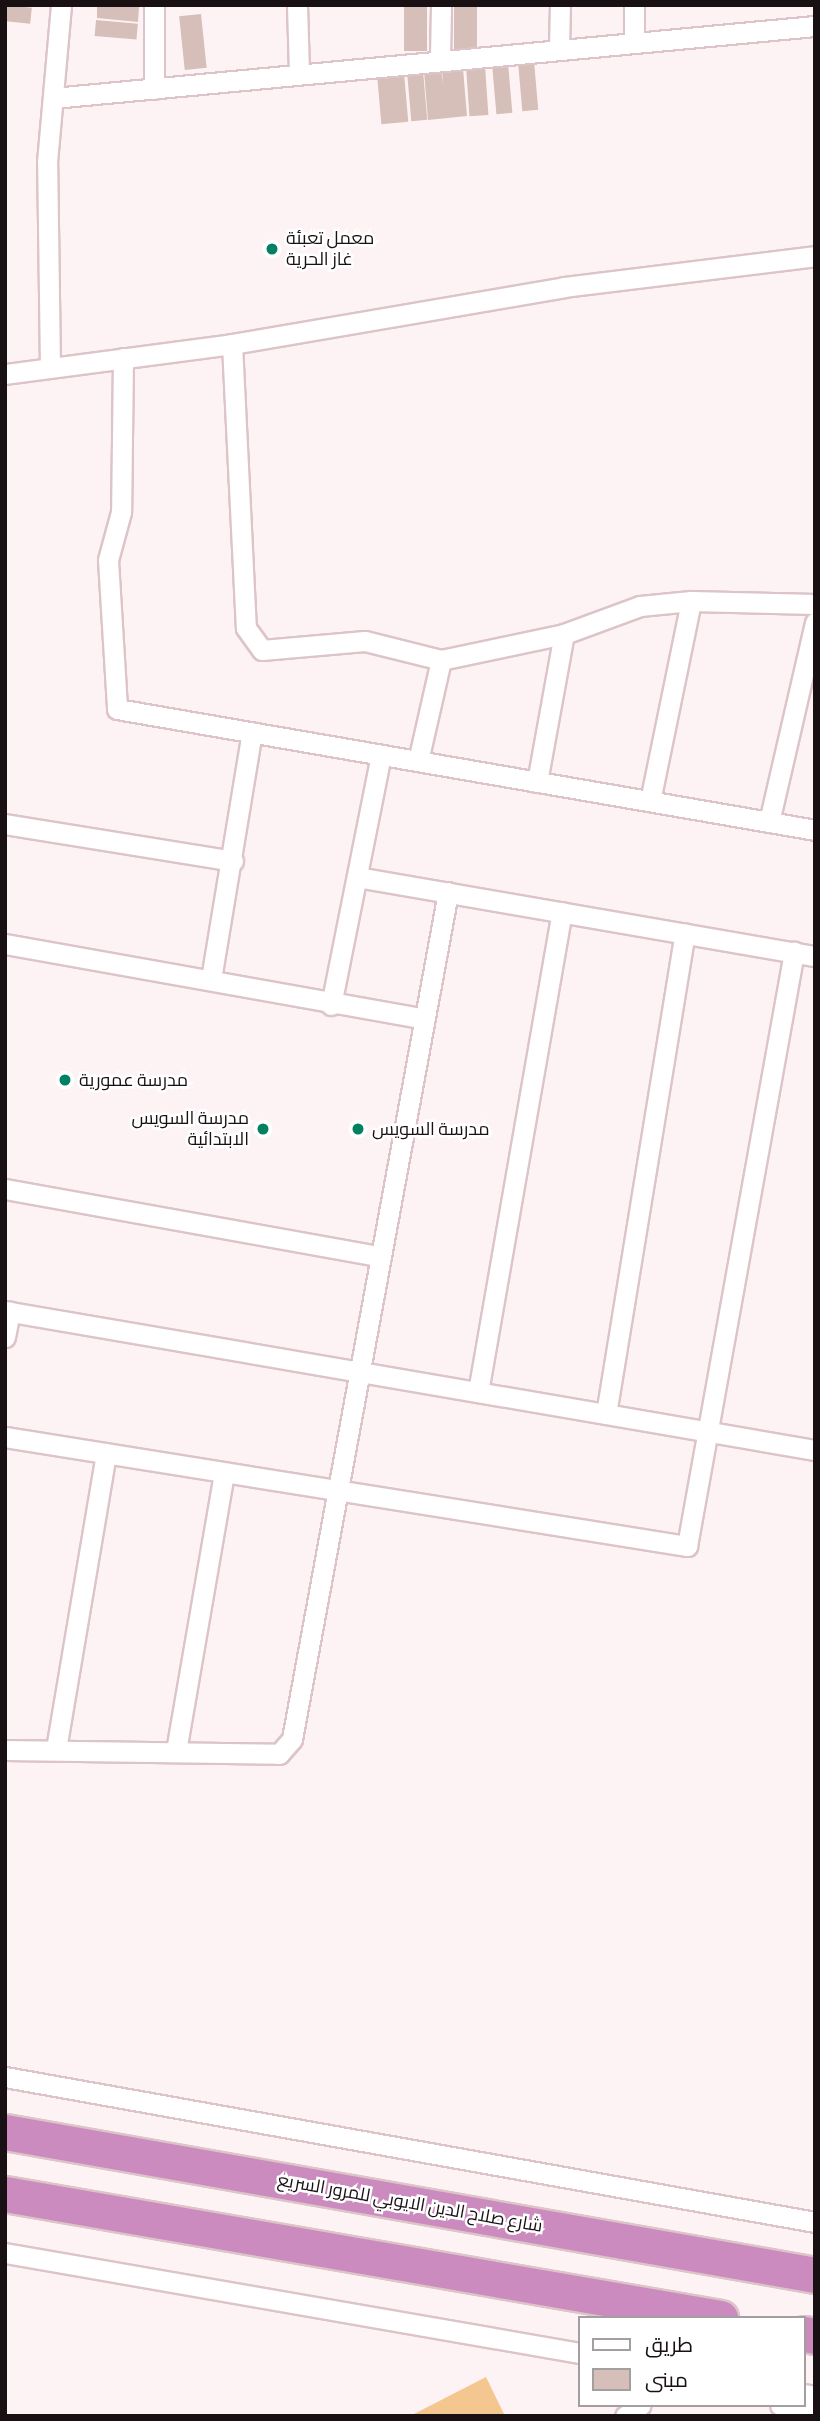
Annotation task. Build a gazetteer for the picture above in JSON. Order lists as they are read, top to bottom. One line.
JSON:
{"streets":{"highway":["شارع صلاح الدين الايوبي للمرور السريع"]},"places":["معمل تعبئة غاز الحرية","مدرسة عمورية","مدرسة السويس الابتدائية","مدرسة السويس"],"legend":["طريق","مبنى"]}
